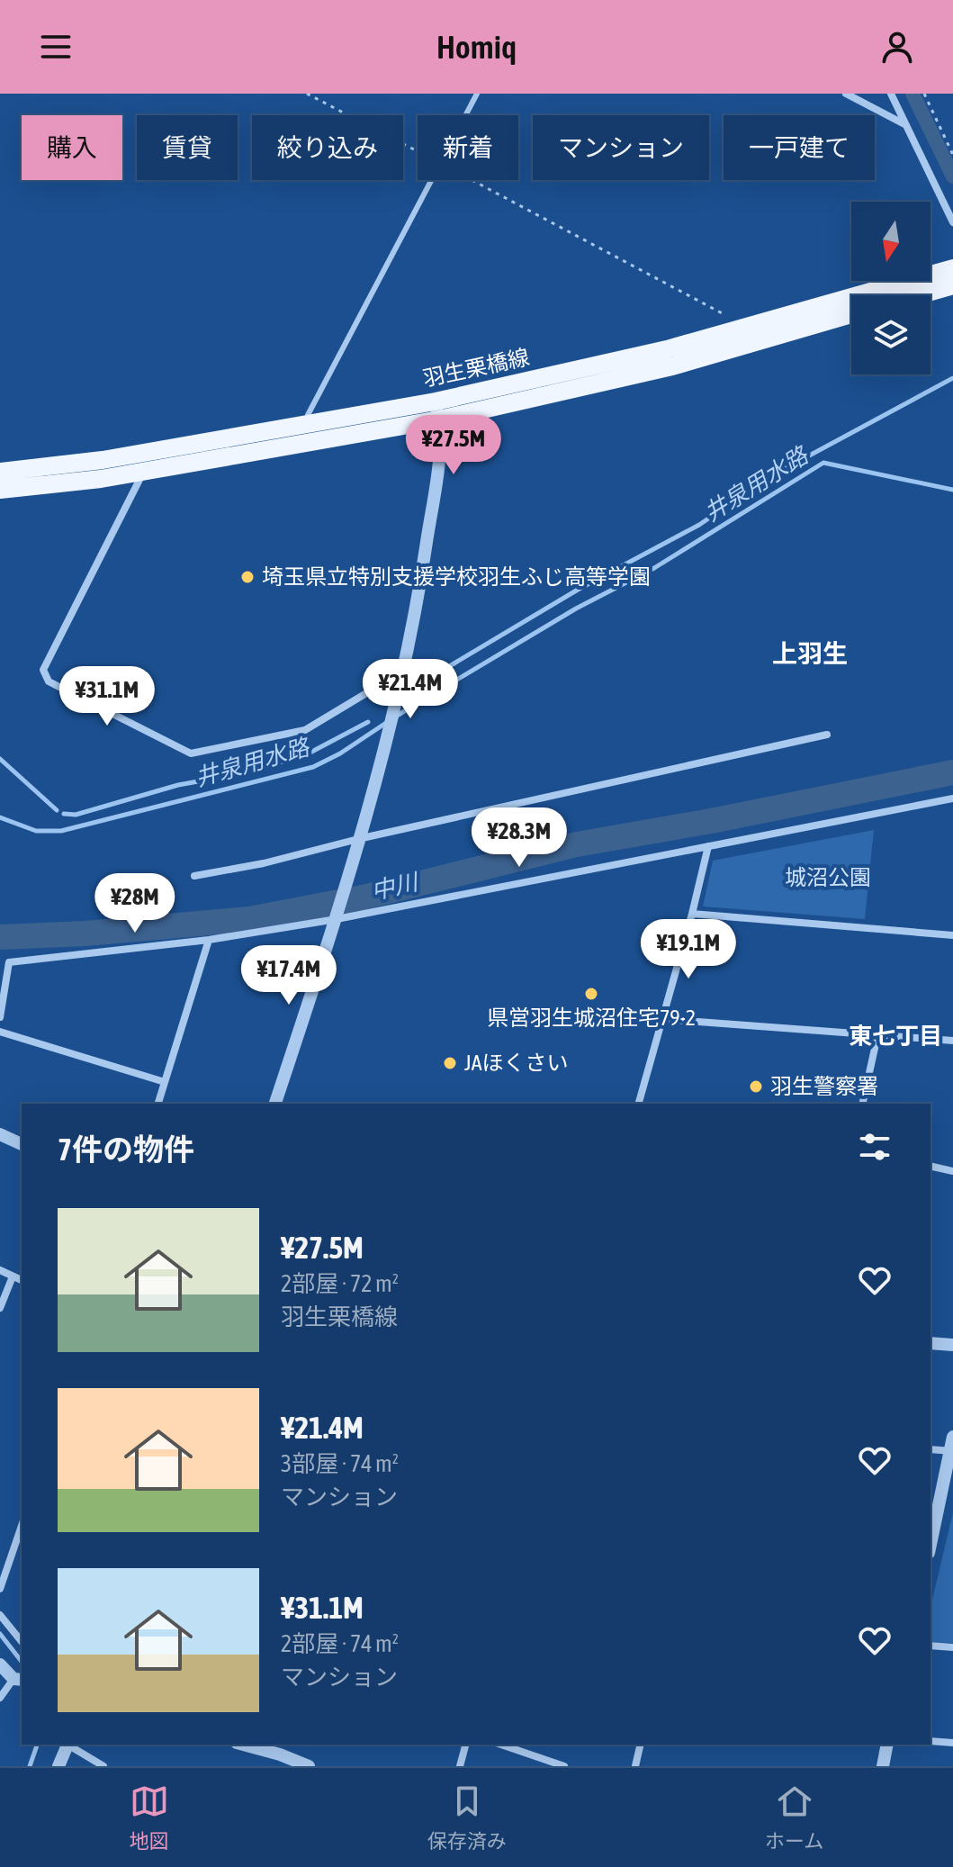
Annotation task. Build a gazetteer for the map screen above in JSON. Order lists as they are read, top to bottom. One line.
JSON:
{"streets":{"main road":["羽生栗橋線"]},"districts":["上羽生","東七丁目"],"water":["井泉用水路","中川"],"parks":["城沼公園"],"places":["埼玉県立特別支援学校羽生ふじ高等学園","県営羽生城沼住宅79-2","JAほくさい","羽生警察署"],"north":"bottom","page":{"header":"Homiq","chip":["購入","賃貸","絞り込み","新着","マンション","一戸建て"],"price":["¥27.5M","¥21.4M","¥31.1M","¥28.3M","¥28M","¥19.1M","¥17.4M"],"heading":"7件の物件","list":[{"name":"¥27.5M","note":"2部屋 · 72 m² · 羽生栗橋線"},{"name":"¥21.4M","note":"3部屋 · 74 m² · マンション"},{"name":"¥31.1M","note":"2部屋 · 74 m² · マンション"}],"tabs":["地図","保存済み","ホーム"]}}
